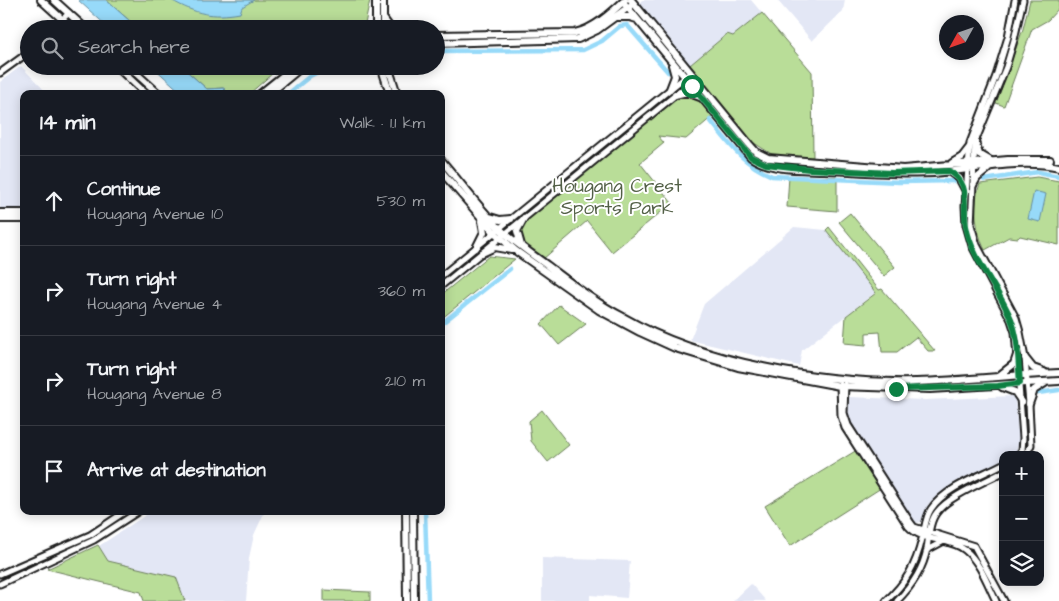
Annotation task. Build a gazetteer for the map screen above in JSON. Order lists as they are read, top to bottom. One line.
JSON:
{"parks":["Hougang Crest Sports Park"],"north":"bottom left","page":{"search":"Search here","heading":["14 min","Walk · 1.1 km"],"list":[["Continue","Hougang Avenue 10","530 m"],["Turn right","Hougang Avenue 4","360 m"],["Turn right","Hougang Avenue 8","210 m"],"Arrive at destination"],"map_buttons":["+","−"]}}
